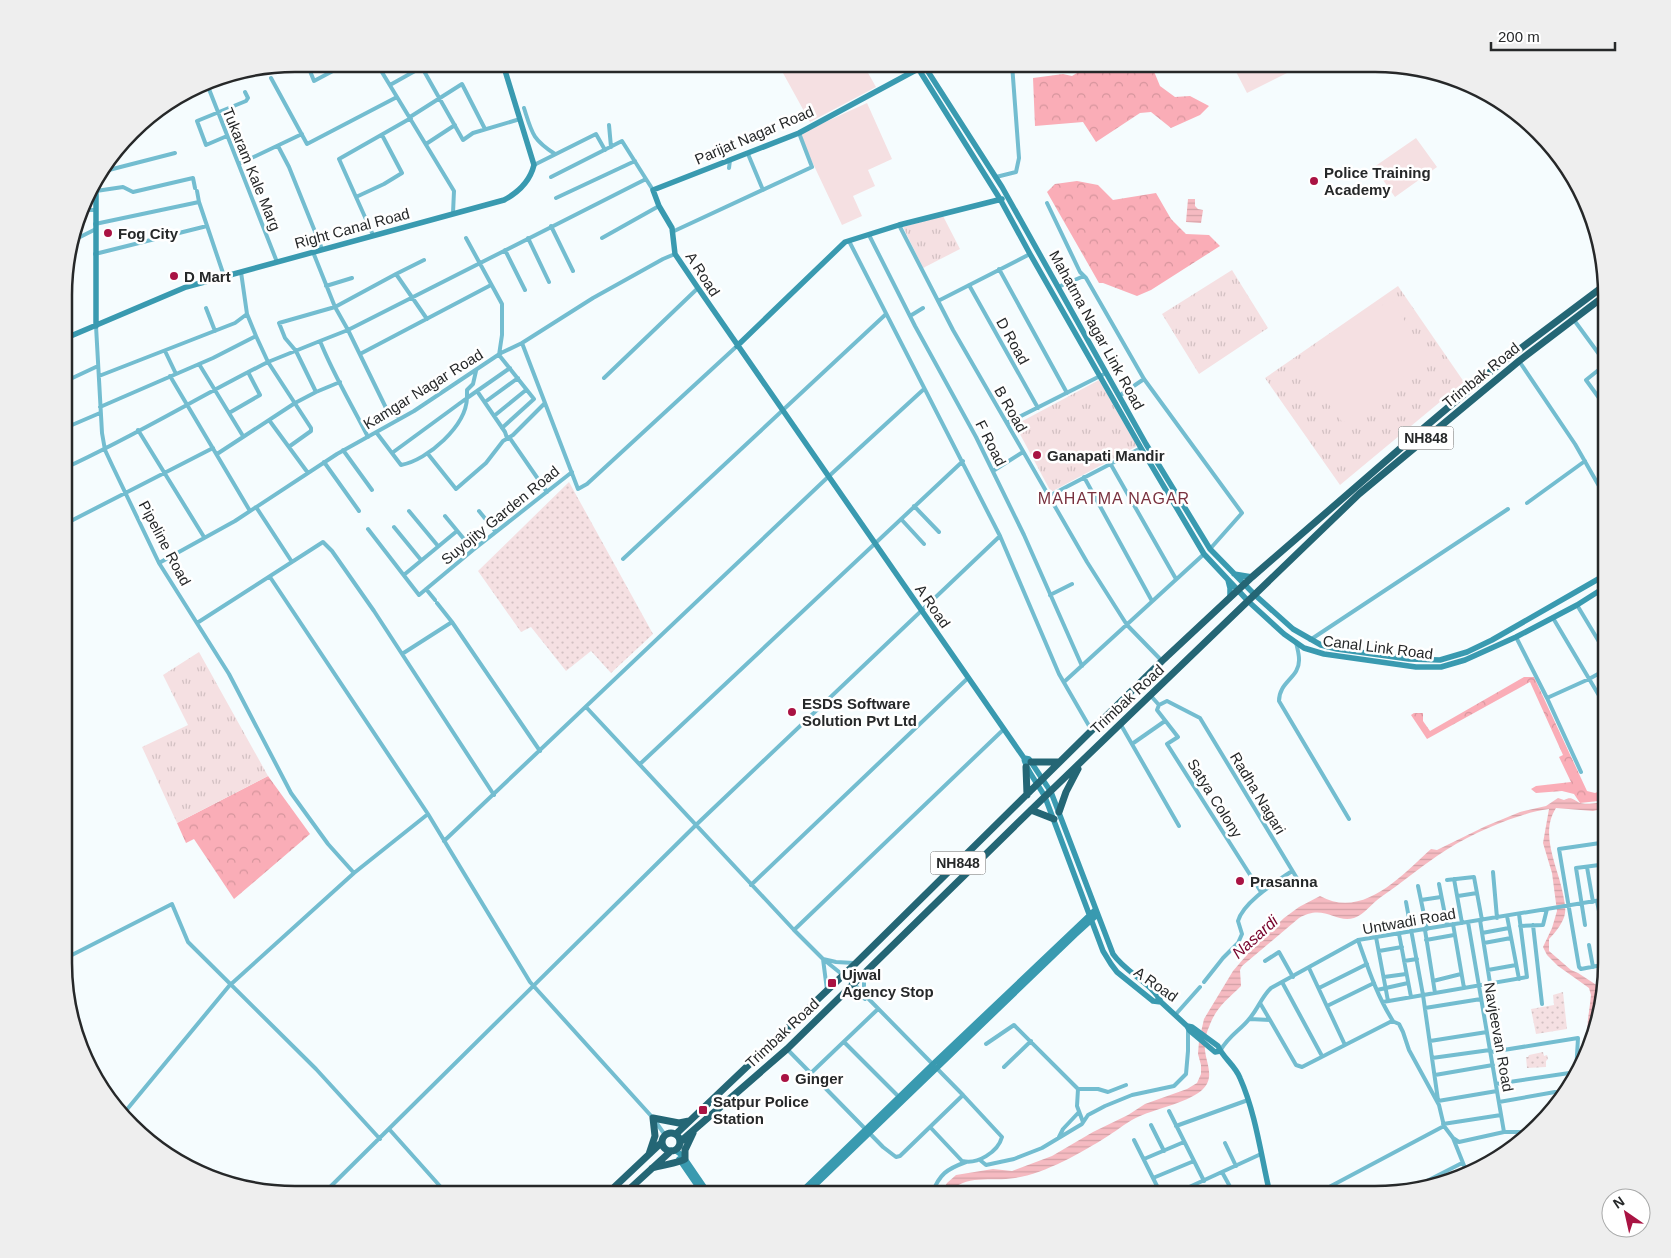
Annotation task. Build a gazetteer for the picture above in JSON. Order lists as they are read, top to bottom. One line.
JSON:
{"streets":{"highway":["Trimbak Road","NH848"],"street":["Parijat Nagar Road","Tukaram Kale Marg","Right Canal Road","A Road","Mahatma Nagar Link Road","D Road","Kamgar Nagar Road","B Road","F Road","Suyojity Garden Road","Pipeline Road","Canal Link Road","Radha Nagari","Satya Colony","Untwadi Road","Navjeevan Road"]},"crossings":[["Parijat Nagar Road","A Road"],["Tukaram Kale Marg","Right Canal Road"],["Right Canal Road","Pipeline Road"],["A Road","Trimbak Road"],["A Road","Kamgar Nagar Road"],["A Road","NH848"],["A Road","Suyojity Garden Road"],["A Road","Untwadi Road"],["Mahatma Nagar Link Road","Trimbak Road"],["Mahatma Nagar Link Road","Canal Link Road"],["Trimbak Road","B Road"],["Trimbak Road","NH848"],["Trimbak Road","Canal Link Road"],["Kamgar Nagar Road","Pipeline Road"],["Untwadi Road","Navjeevan Road"]],"districts":["MAHATMA NAGAR"],"water":["Nasardi"],"places":{"other":["Police Training Academy","Fog City","D Mart","Ganapati Mandir","ESDS Software Solution Pvt Ltd","Prasanna","Ginger"],"transit":["Ujwal Agency Stop","Satpur Police Station"]},"scale_bar":"200 m","north":"top left"}
